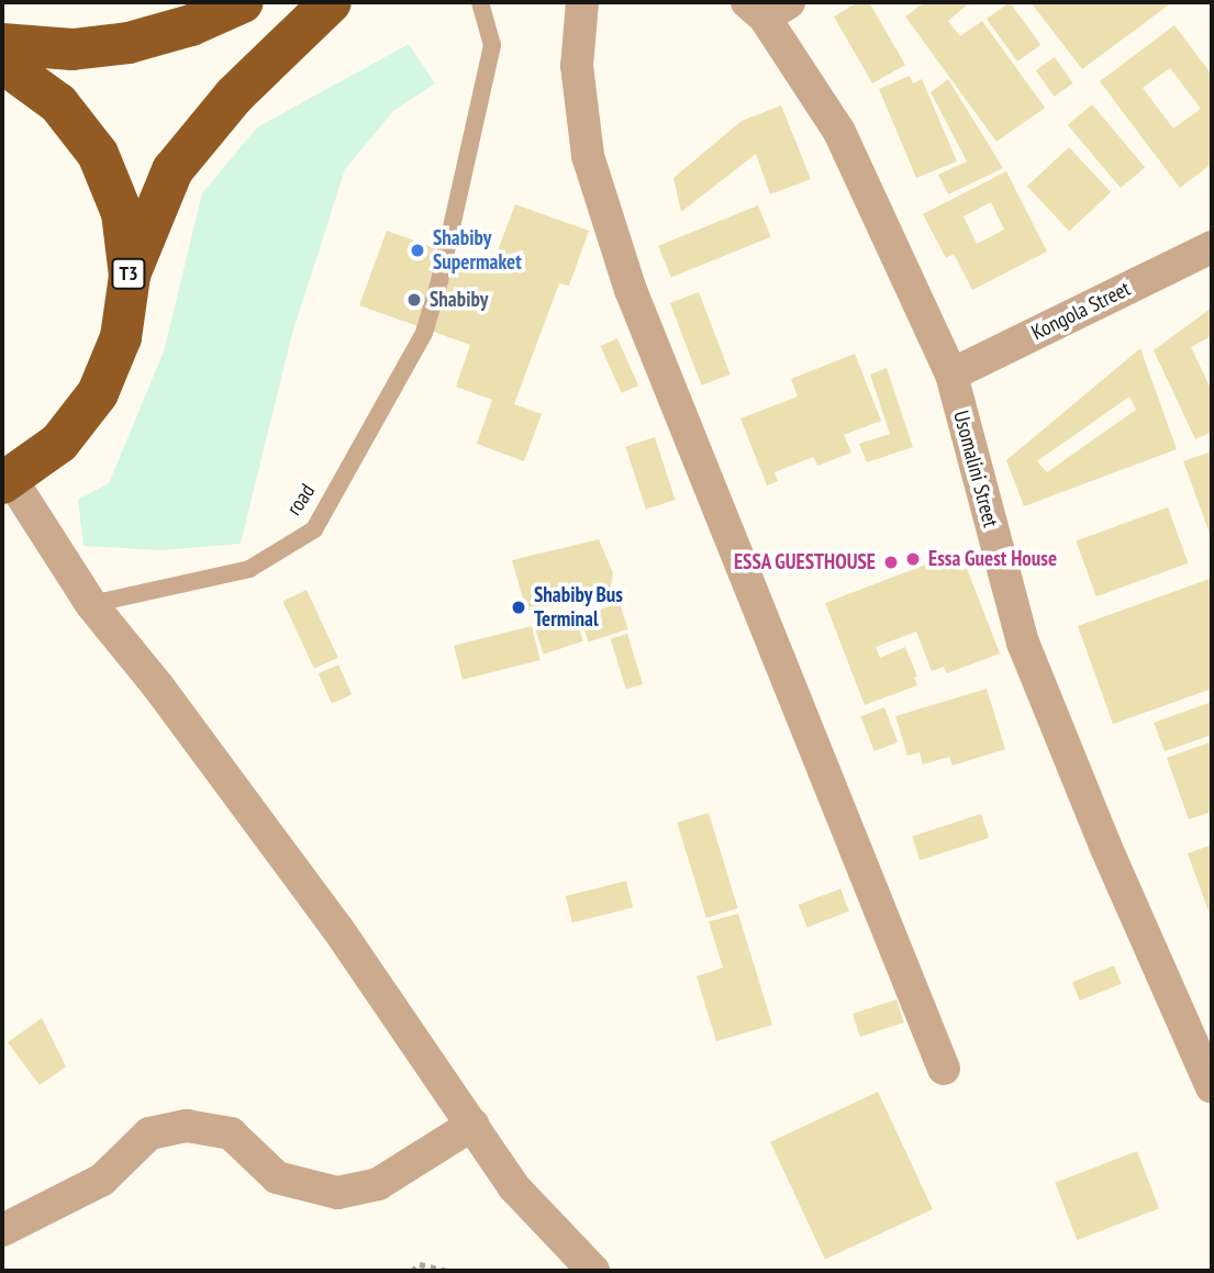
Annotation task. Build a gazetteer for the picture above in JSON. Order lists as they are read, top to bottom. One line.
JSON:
{"streets":{"highway":["T3"],"street":["Kongola Street","Usomalini Street"],"lane":["road"]},"crossings":[["Kongola Street","Usomalini Street"]],"places":["Shabiby Supermaket","Shabiby","Essa Guest House","ESSA GUESTHOUSE","Shabiby Bus Terminal"]}
